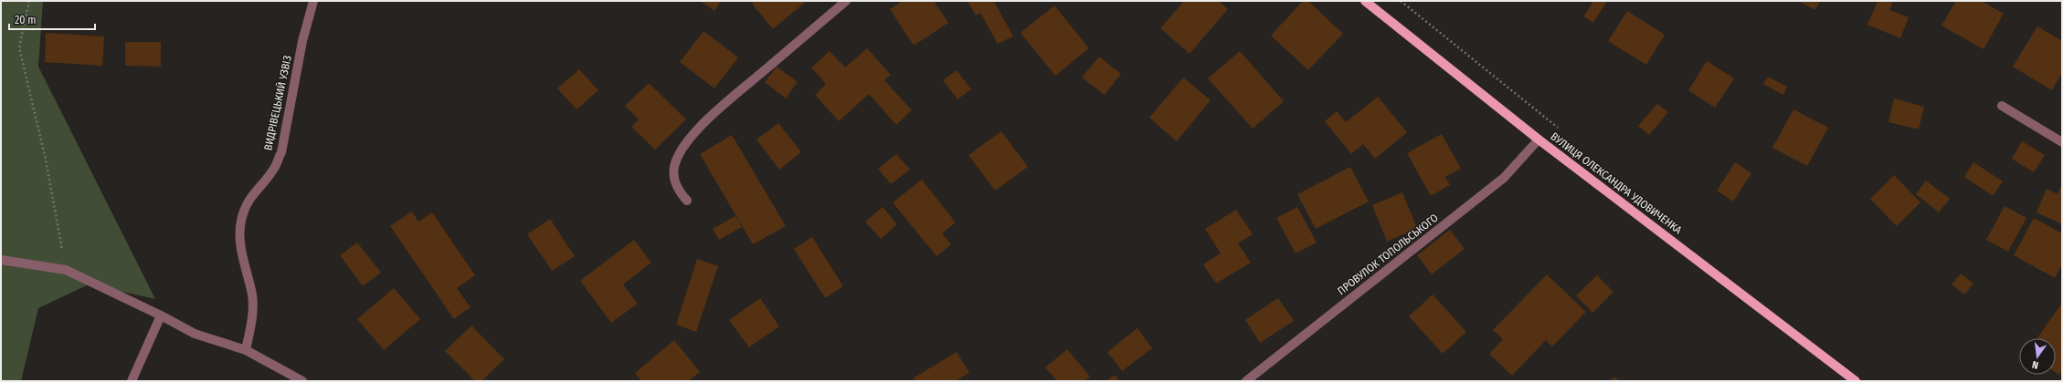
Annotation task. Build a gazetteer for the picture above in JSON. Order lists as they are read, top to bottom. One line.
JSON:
{"streets":{"main road":["ВУЛИЦЯ ОЛЕКСАНДРА УДОВИЧЕНКА"],"street":["ВИДРІВЕЦЬКИЙ УЗВІЗ","ПРОВУЛОК ТОПОЛЬСЬКОГО"]},"crossings":[["ВУЛИЦЯ ОЛЕКСАНДРА УДОВИЧЕНКА","ПРОВУЛОК ТОПОЛЬСЬКОГО"]],"scale_bar":"20 m","north":"bottom"}
